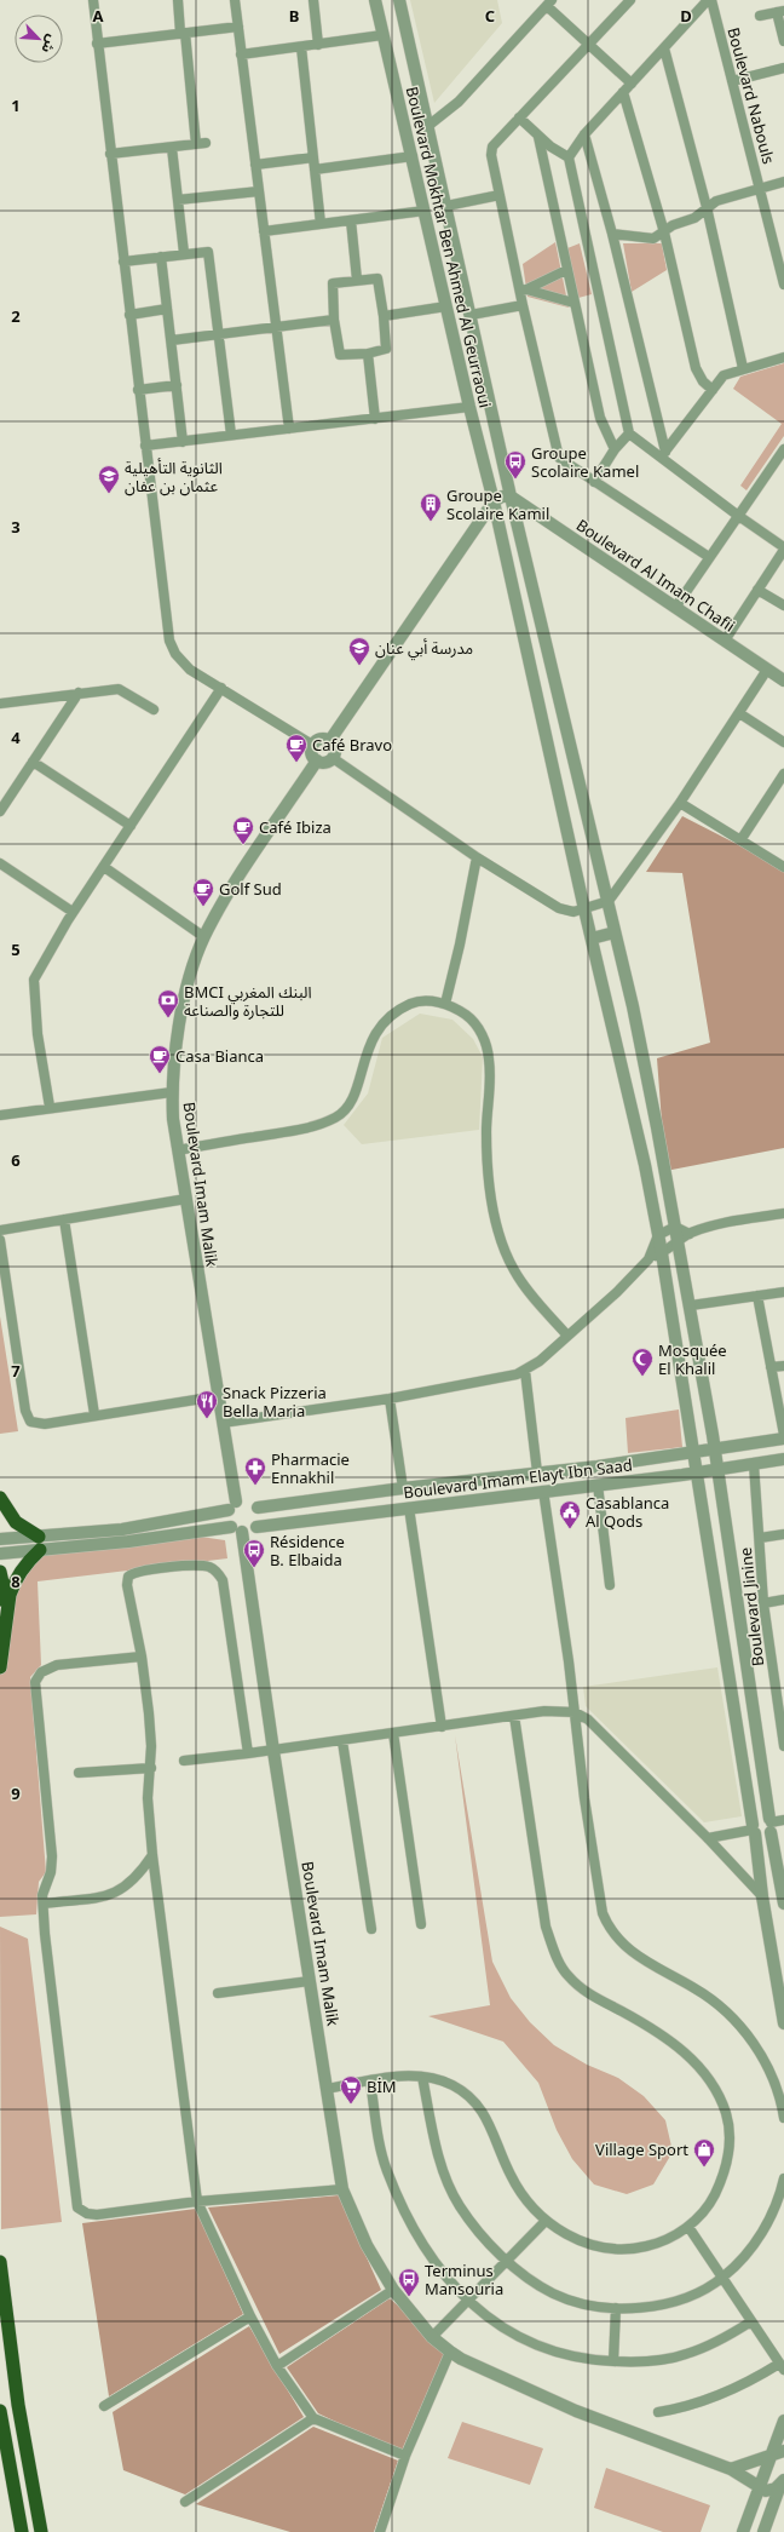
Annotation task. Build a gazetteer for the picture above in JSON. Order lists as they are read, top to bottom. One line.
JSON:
{"streets":{"street":["Boulevard Nabouls","Boulevard Mokhtar Ben Ahmed Al Geurraoui","Boulevard Al Imam Chafii","Boulevard Imam Malik","Boulevard Imam Elayt Ibn Saad","Boulevard Jinine"]},"crossings":[["Boulevard Mokhtar Ben Ahmed Al Geurraoui","Boulevard Al Imam Chafii"],["Boulevard Mokhtar Ben Ahmed Al Geurraoui","Boulevard Imam Elayt Ibn Saad"],["Boulevard Imam Malik","Boulevard Imam Elayt Ibn Saad"],["Boulevard Imam Elayt Ibn Saad","Boulevard Jinine"]],"places":{"bus stop":["Groupe Scolaire Kamel","Résidence B. Elbaida","Terminus Mansouria"],"school or university":["الثانوية التأهيلية عثمان بن عفان","مدرسة أبي عنان"],"building":["Groupe Scolaire Kamil"],"cafe":["Café Bravo","Café Ibiza","Golf Sud","Casa Bianca"],"bank":["BMCI البنك المغربي للتجارة والصناعة"],"mosque":["Mosquée El Khalil"],"restaurant":["Snack Pizzeria Bella Maria"],"pharmacy":["Pharmacie Ennakhil"],"public building":["Casablanca Al Qods"],"supermarket":["BİM"],"shop":["Village Sport"]},"north":"bottom right","grid":{"columns":["A","B","C","D"],"rows":["1","2","3","4","5","6","7","8","9"]}}
